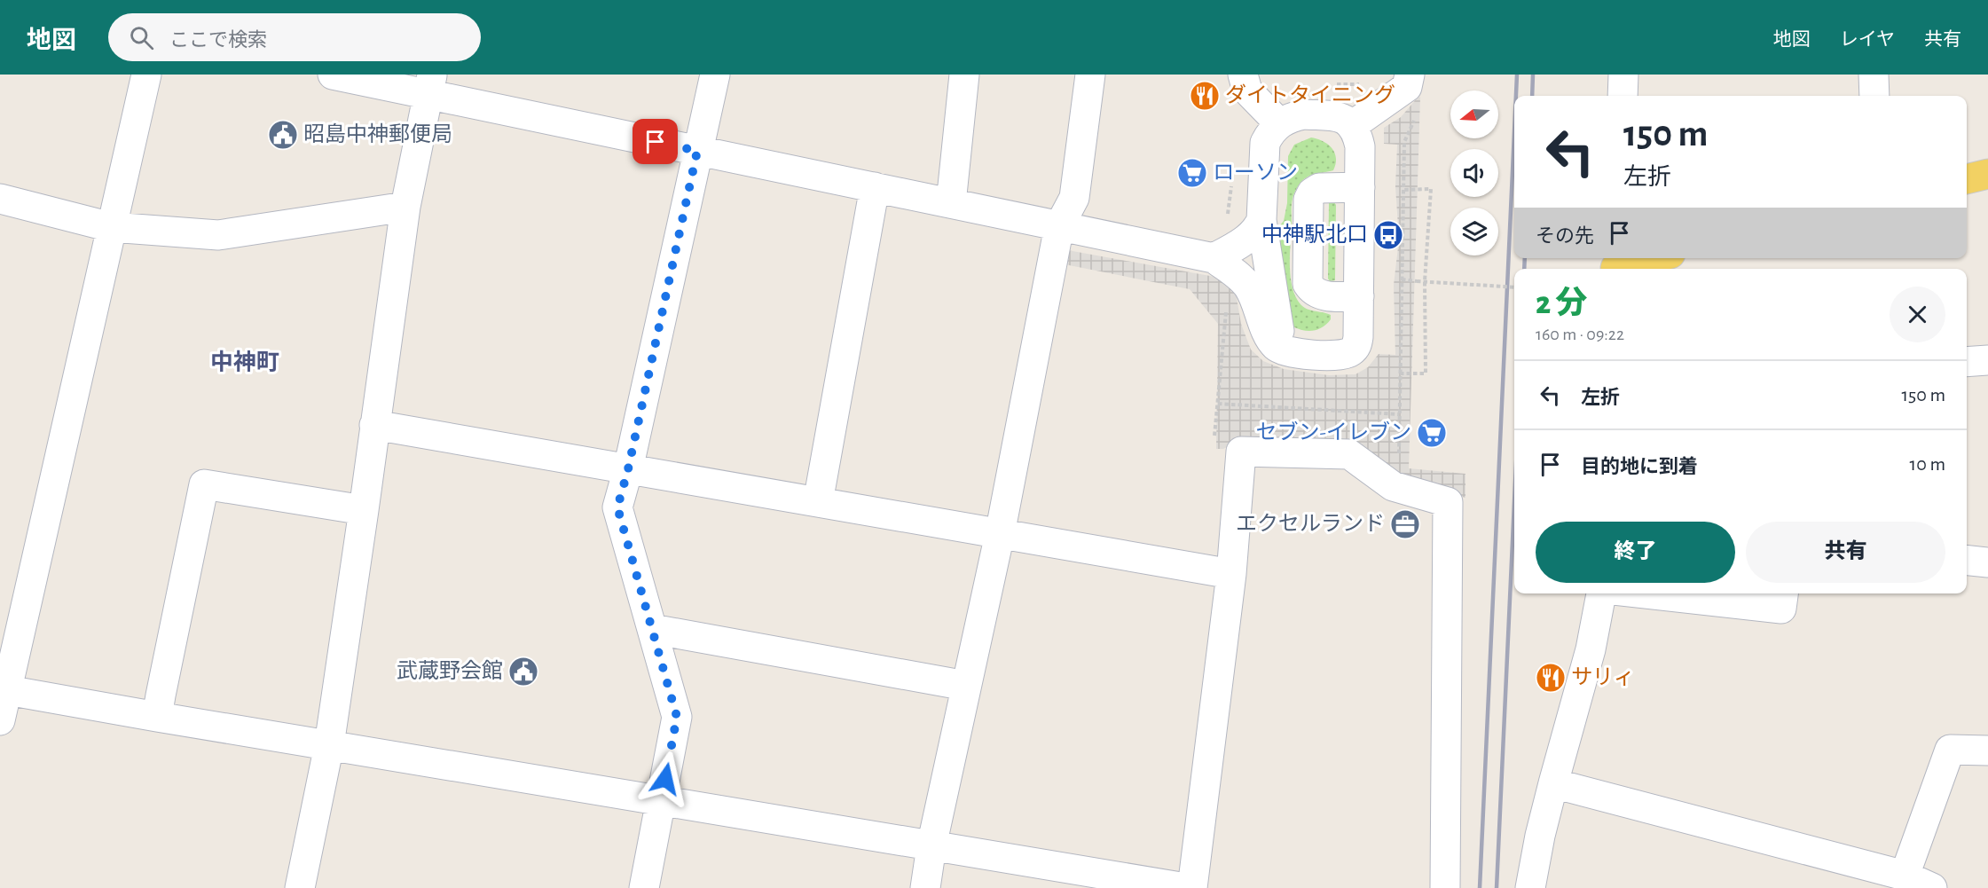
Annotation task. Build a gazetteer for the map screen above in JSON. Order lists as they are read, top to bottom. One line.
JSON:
{"districts":["中神町"],"places":{"restaurant":["ダイトタイニング","サリィ"],"public building":["昭島中神郵便局","武蔵野会館"],"supermarket":["ローソン","セブン-イレブン"],"bus stop":["中神駅北口"],"office":["エクセルランド"]},"north":"left","page":{"header":"地図","search":"ここで検索","nav":["地図","レイヤ","共有"],"turn":["150 m","左折"],"then":"その先","heading":["2 分","160 m · 09:22"],"list":[{"name":"左折","value":"150 m"},{"name":"目的地に到着","value":"10 m"}],"buttons":["終了","共有"]}}
